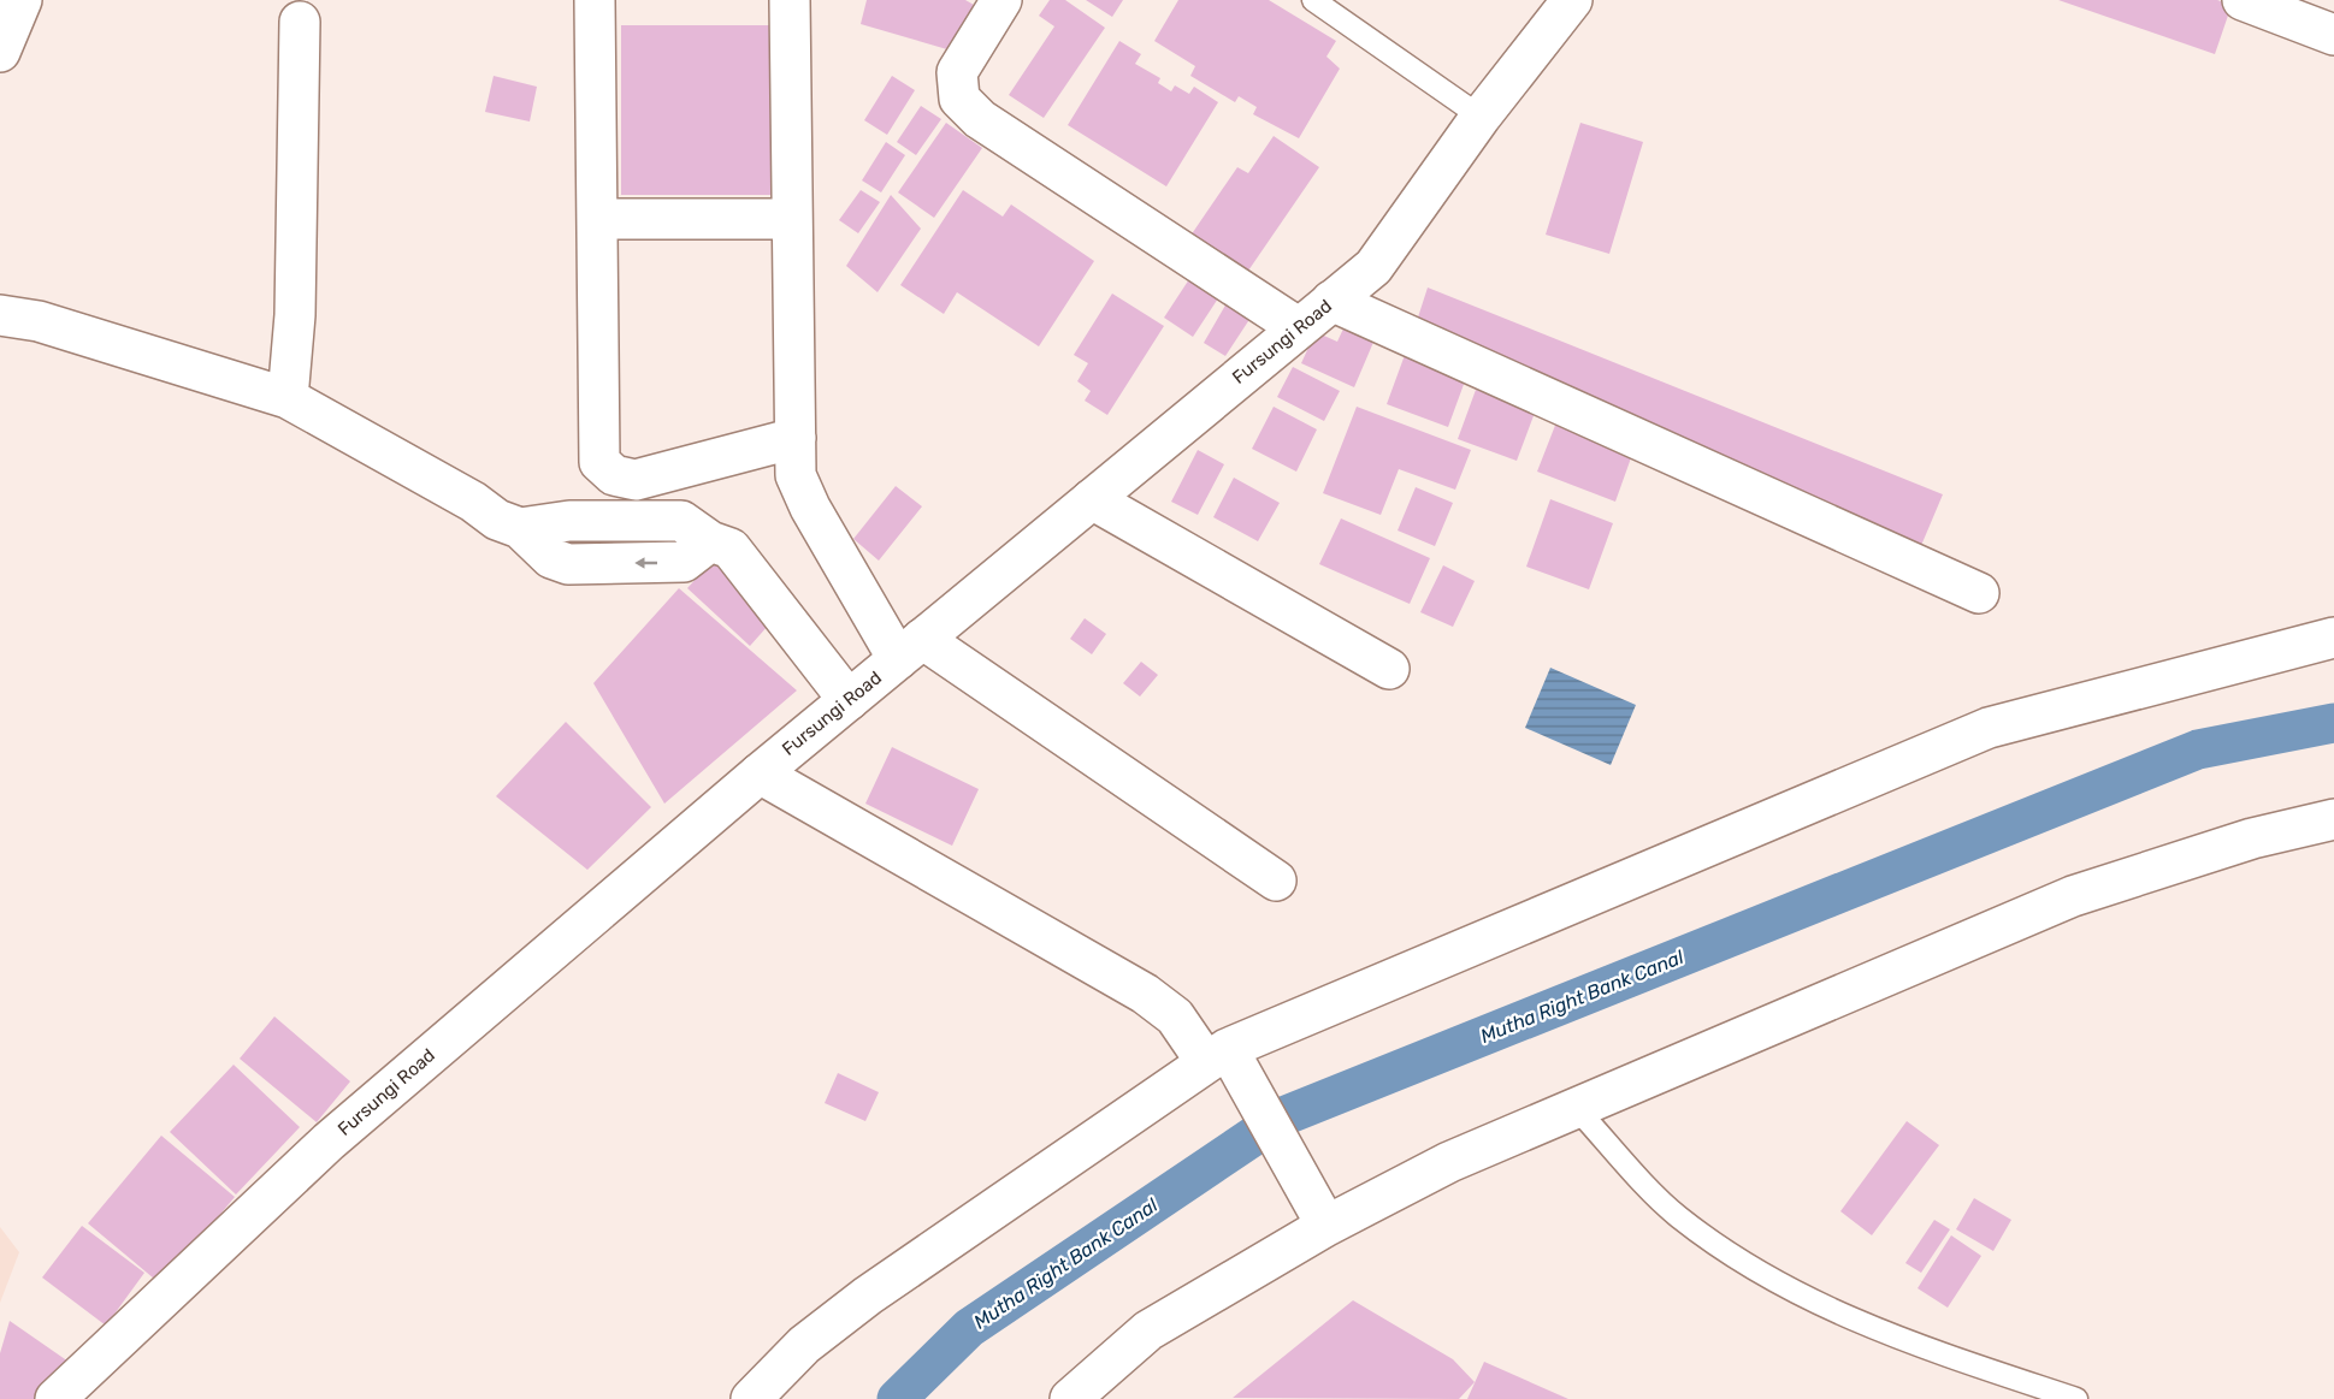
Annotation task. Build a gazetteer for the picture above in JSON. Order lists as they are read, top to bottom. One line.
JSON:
{"streets":{"street":["Fursungi Road"]},"water":["Mutha Right Bank Canal"]}
